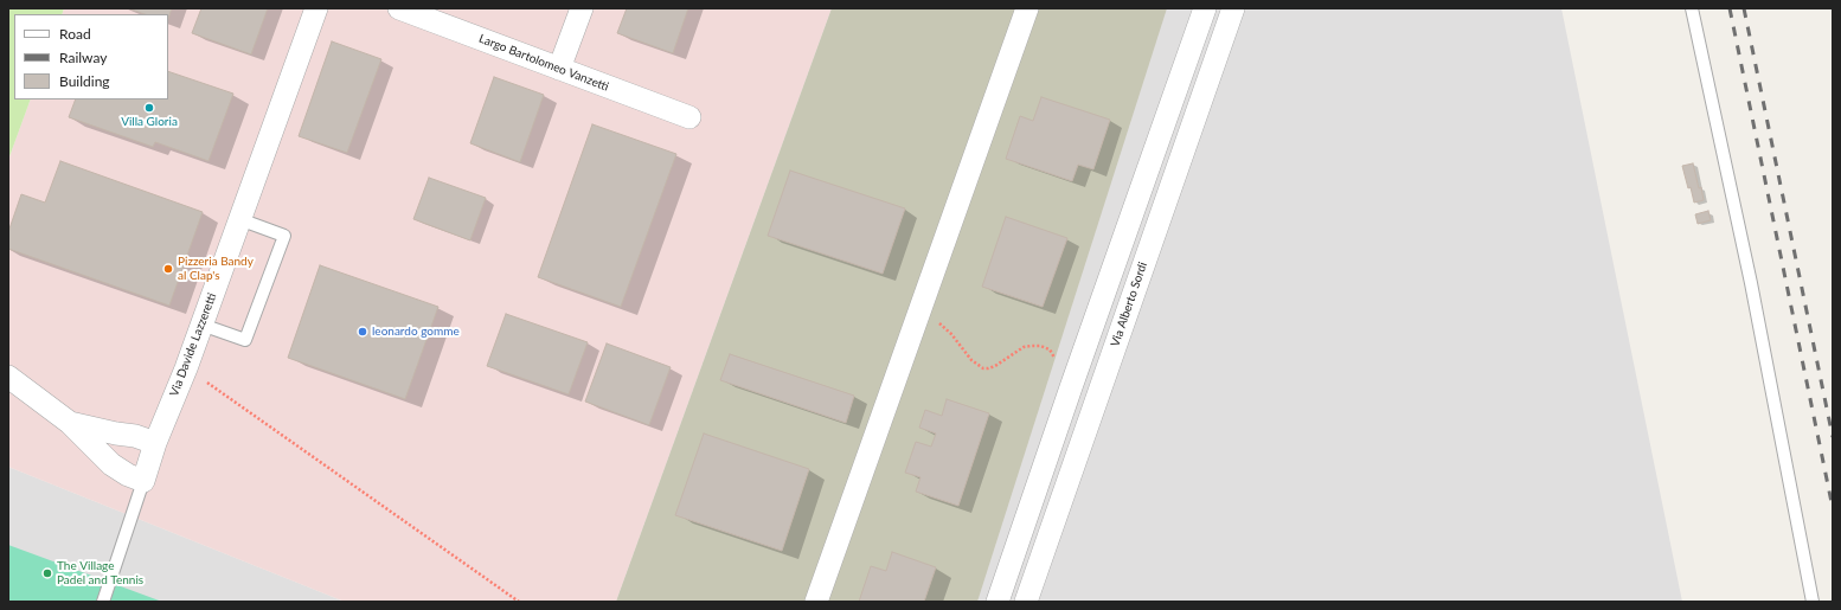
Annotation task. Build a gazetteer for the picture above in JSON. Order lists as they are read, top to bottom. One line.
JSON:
{"streets":{"street":["Largo Bartolomeo Vanzetti","Via Alberto Sordi","Via Davide Lazzeretti"]},"places":["Villa Gloria","Pizzeria Bandy al Clap's","leonardo gomme","The Village Padel and Tennis"],"legend":["Road","Railway","Building"]}
